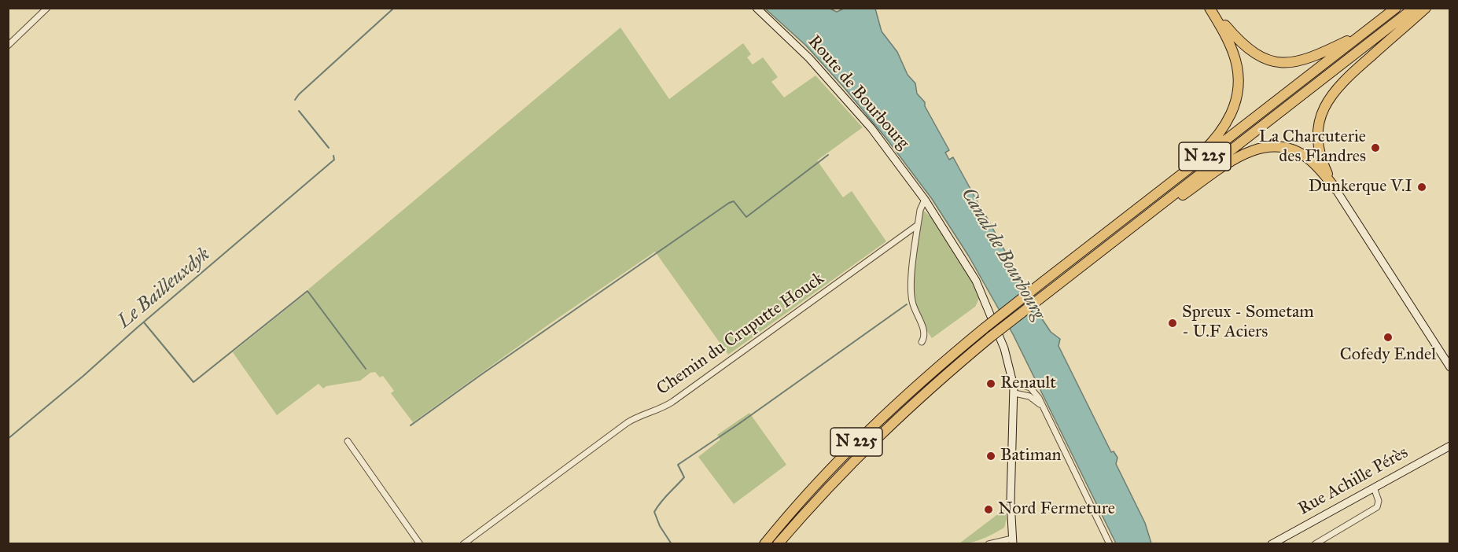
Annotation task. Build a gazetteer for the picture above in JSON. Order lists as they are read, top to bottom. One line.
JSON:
{"streets":{"highway":["N 225"],"main road":["Route de Bourbourg","Rue Achille Pérès"],"street":["Chemin du Cruputte Houck"]},"water":["Canal de Bourbourg","Le Bailleuxdyk"],"places":["La Charcuterie des Flandres","Dunkerque V.I","Spreux - Sometam - U.F Aciers","Cofedy Endel","Renault","Batiman","Nord Fermeture"]}
